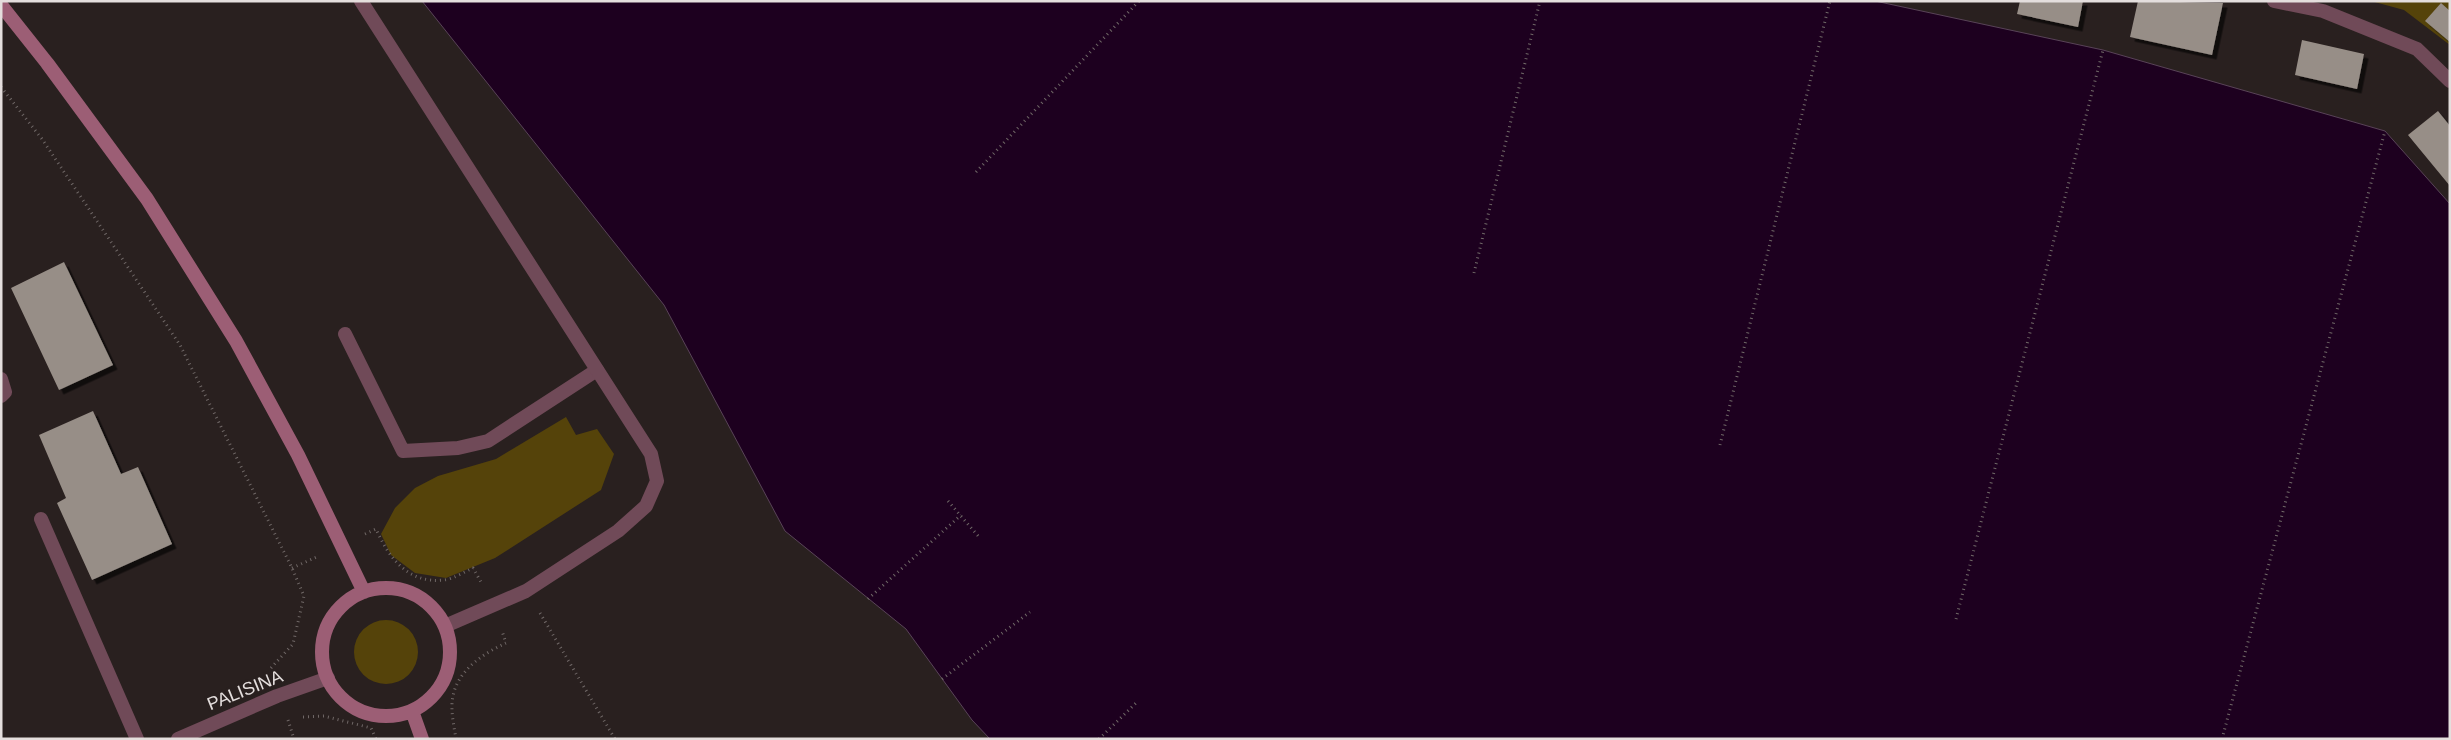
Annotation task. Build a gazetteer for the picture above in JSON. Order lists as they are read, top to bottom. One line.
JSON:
{"streets":{"street":["PALISINA"]}}
